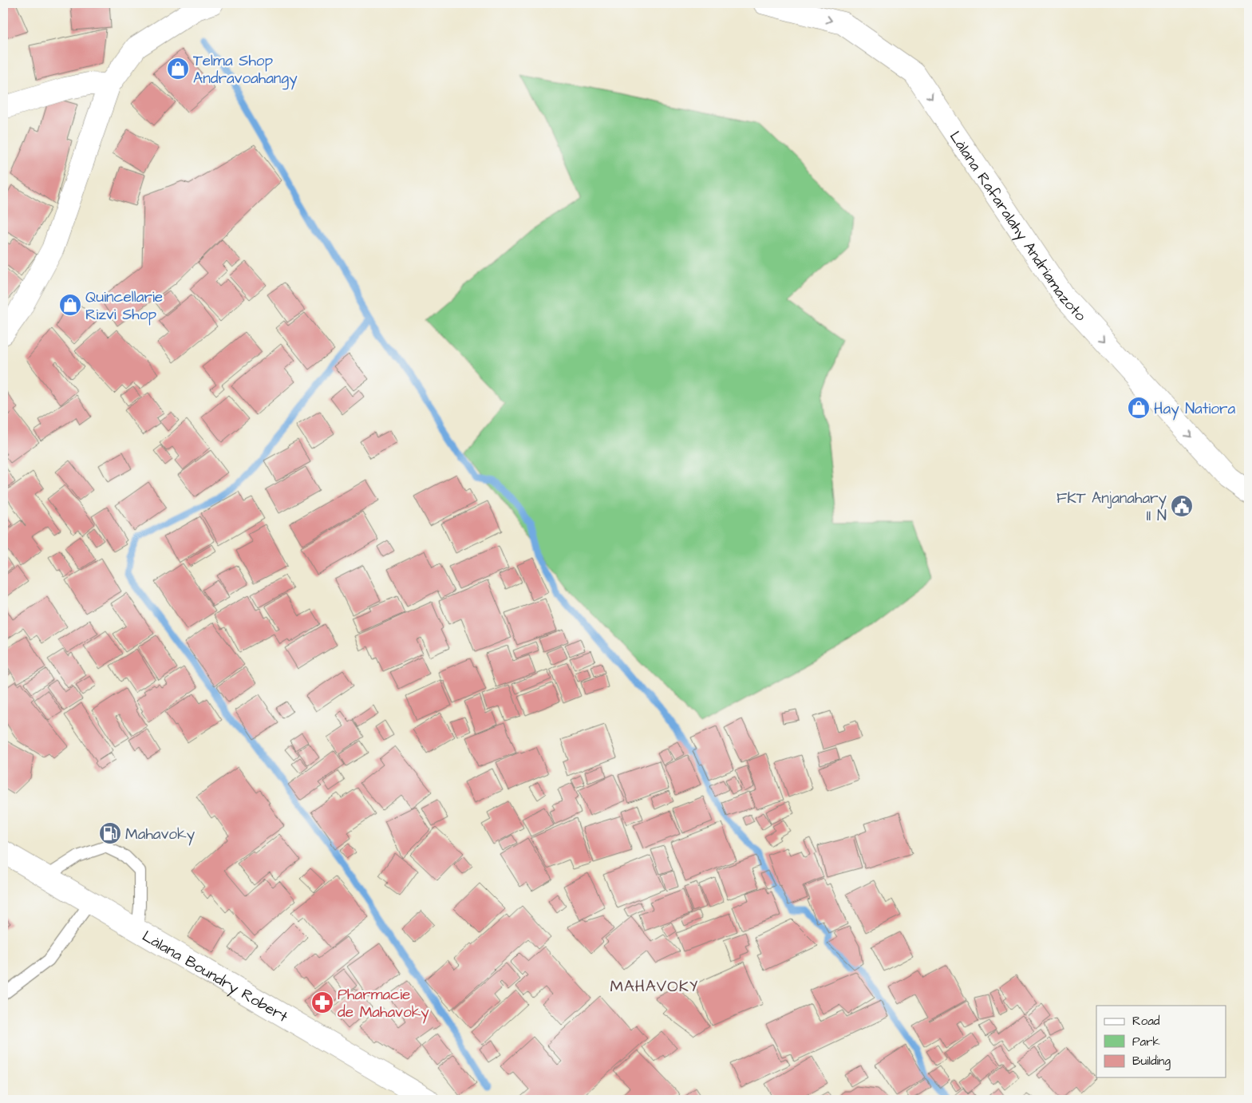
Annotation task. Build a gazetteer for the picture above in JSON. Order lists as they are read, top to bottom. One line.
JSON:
{"streets":{"main road":["Làlana Rafaralahy Andriamazoto","Làlana Boundry Robert"]},"one_way":["Làlana Rafaralahy Andriamazoto"],"districts":["MAHAVOKY"],"places":{"shop":["Telma Shop Andravoahangy","Quincellarie Rizvi Shop","Hay Natiora"],"public building":["FKT Anjanahary II N"],"fuel station":["Mahavoky"],"pharmacy":["Pharmacie de Mahavoky"]},"legend":["Road","Park","Building"]}
